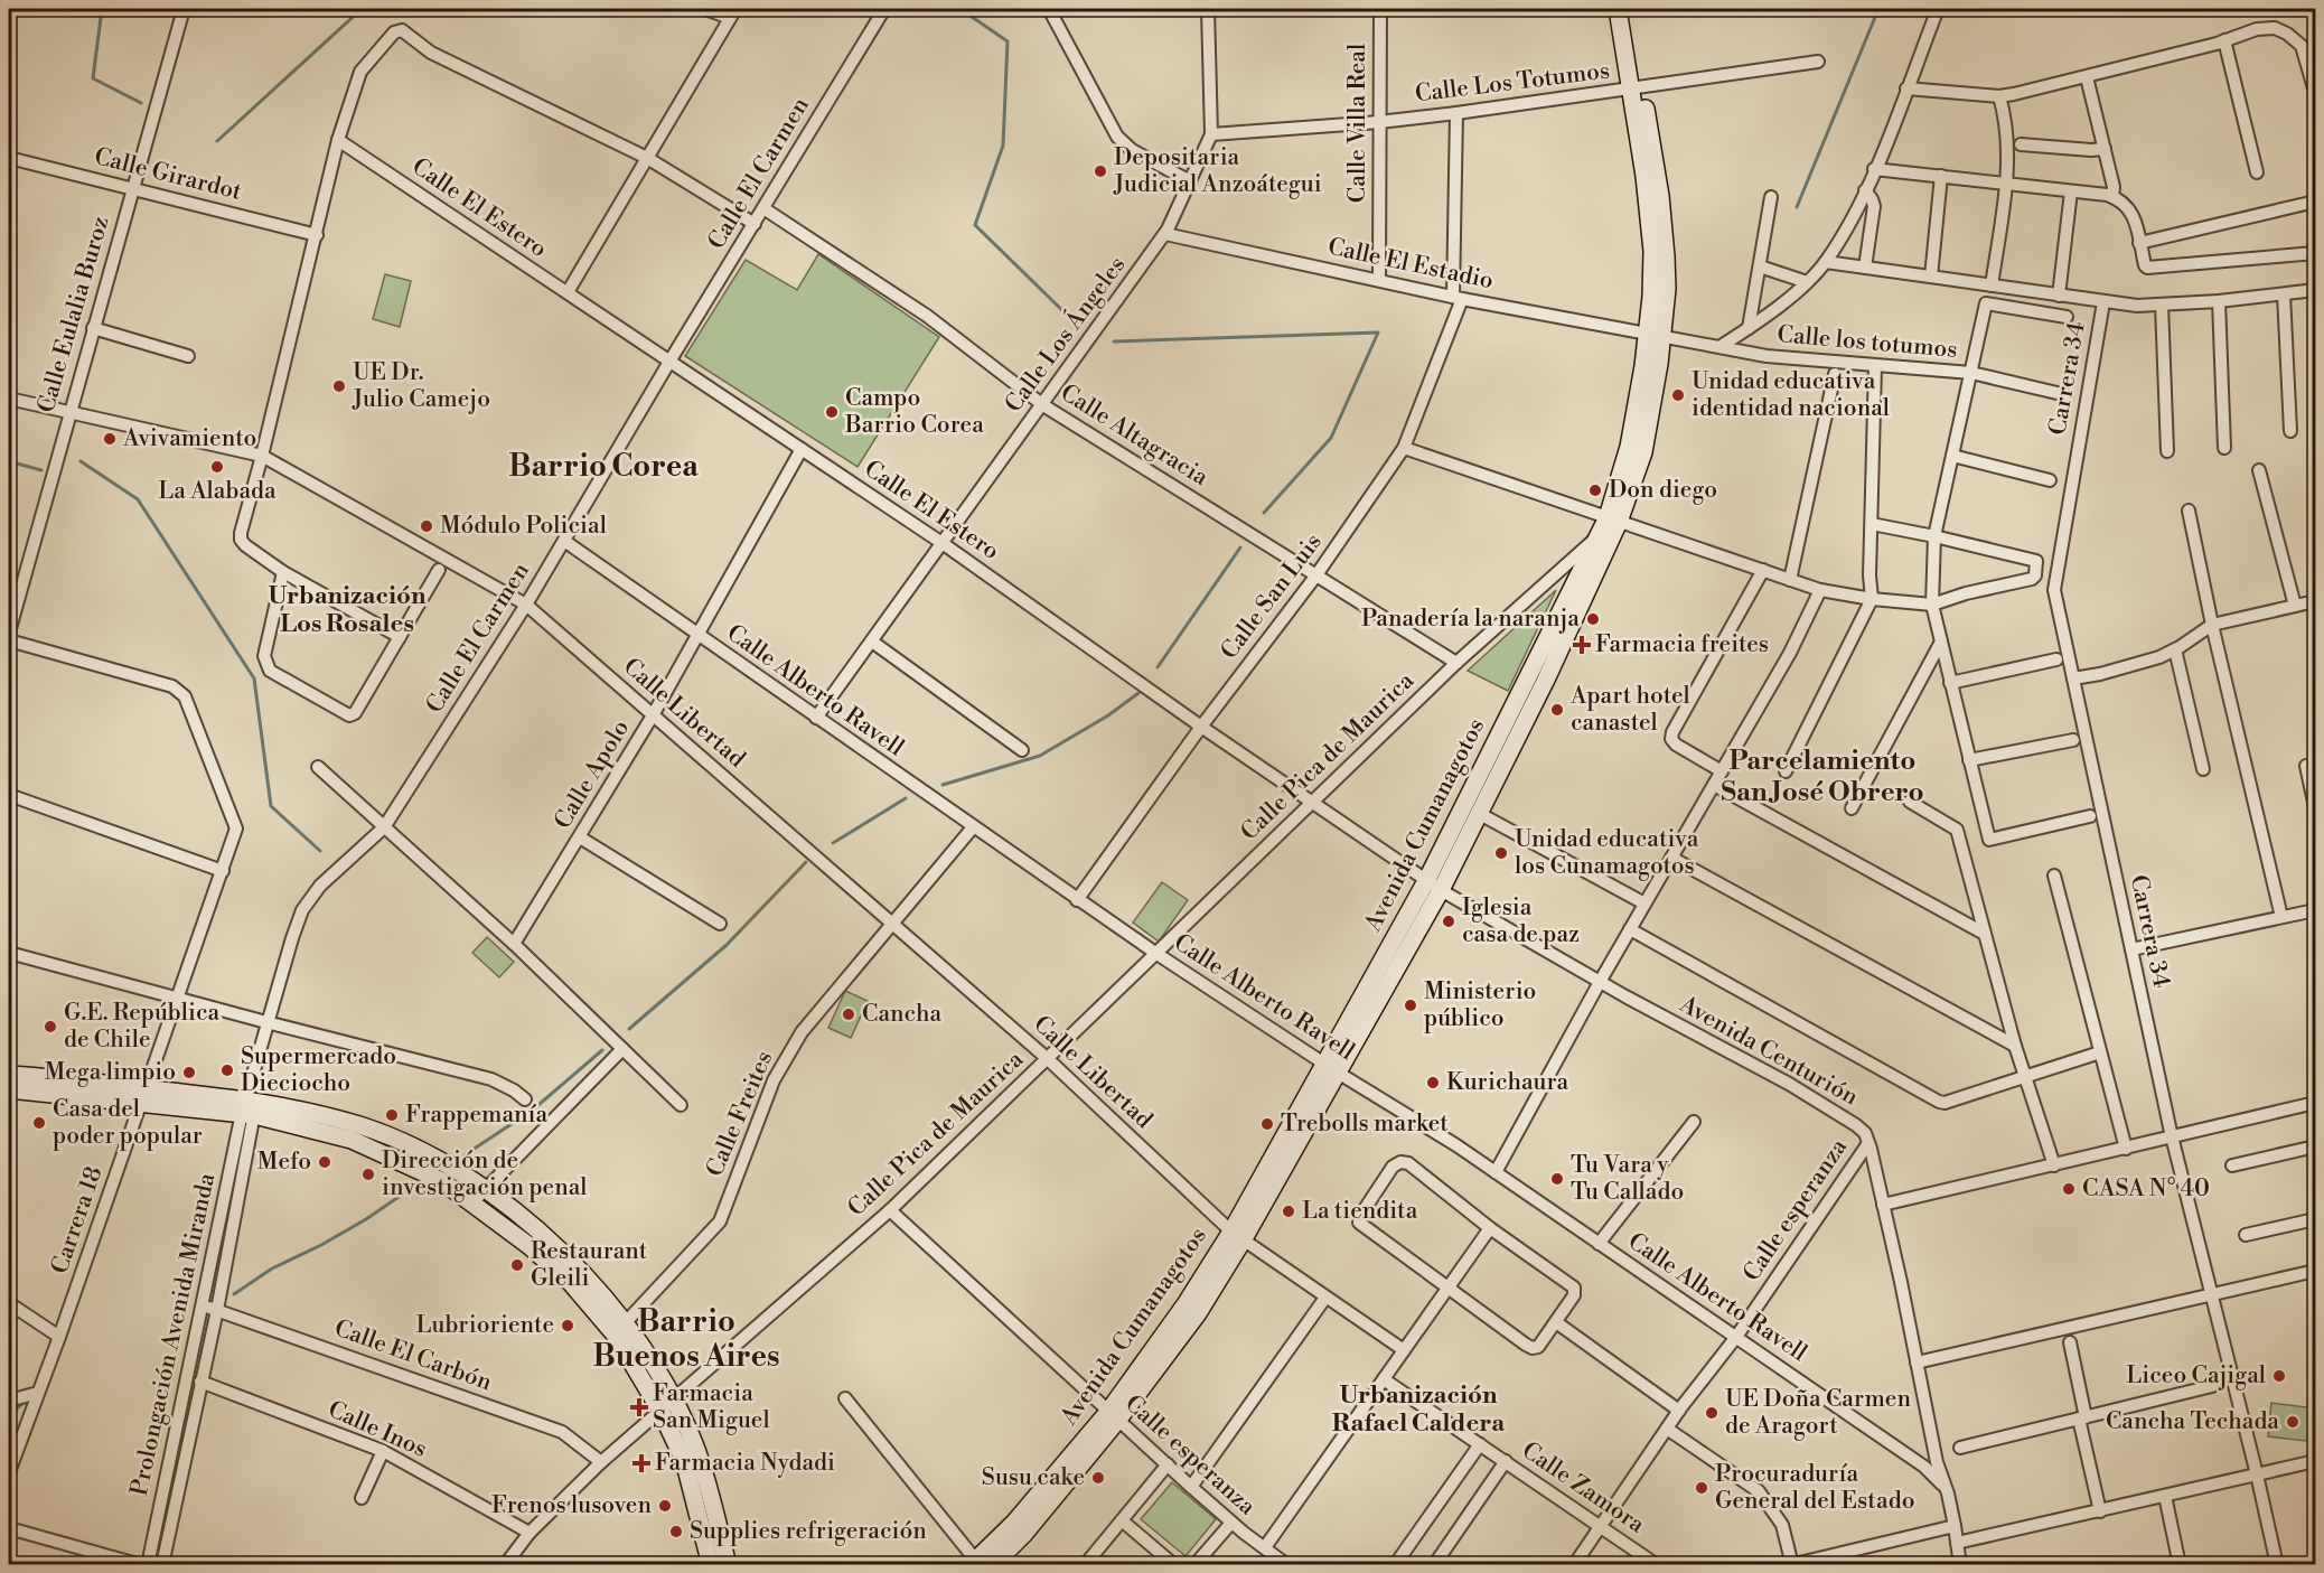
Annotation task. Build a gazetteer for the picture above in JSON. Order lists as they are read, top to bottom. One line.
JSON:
{"streets":{"street":["Calle Los Totumos","Calle Villa Real","Calle El Carmen","Calle Girardot","Calle El Estero","Calle El Estadio","Calle Eulalia Buroz","Calle Los Ángeles","Calle los totumos","Carrera 34","Calle Altagracia","Calle San Luis","Calle Alberto Ravell","Calle Libertad","Calle Pica de Maurica","Calle Apolo","Avenida Cumanagotos","Avenida Centurión","Calle Freites","Calle esperanza","Carrera 18","Prolongación Avenida Miranda","Calle El Carbón","Calle Inos","Calle Zamora"]},"crossings":[["Calle Los Totumos","Calle Villa Real"],["Calle Los Totumos","Calle Los Ángeles"],["Calle Los Totumos","Calle San Luis"],["Calle Los Totumos","Avenida Cumanagotos"],["Calle Villa Real","Calle El Estadio"],["Calle El Carmen","Calle El Estero"],["Calle El Carmen","Calle Altagracia"],["Calle El Carmen","Calle Alberto Ravell"],["Calle El Carmen","Calle Libertad"],["Calle El Carmen","Prolongación Avenida Miranda"],["Calle Girardot","Calle Eulalia Buroz"],["Calle El Estero","Calle Los Ángeles"],["Calle El Estero","Calle San Luis"],["Calle El Estero","Calle Pica de Maurica"],["Calle El Estero","Calle Apolo"],["Calle El Estero","Avenida Cumanagotos"],["Calle El Estero","Avenida Centurión"],["Calle El Estadio","Calle Los Ángeles"],["Calle El Estadio","Calle los totumos"],["Calle El Estadio","Calle San Luis"],["Calle El Estadio","Avenida Cumanagotos"],["Calle Eulalia Buroz","Calle Libertad"],["Calle Los Ángeles","Calle Altagracia"],["Calle Los Ángeles","Calle Alberto Ravell"],["Calle los totumos","Avenida Cumanagotos"],["Calle Altagracia","Calle San Luis"],["Calle Altagracia","Calle Pica de Maurica"],["Calle San Luis","Calle Alberto Ravell"],["Calle Alberto Ravell","Calle Pica de Maurica"],["Calle Alberto Ravell","Calle Apolo"],["Calle Alberto Ravell","Avenida Cumanagotos"],["Calle Alberto Ravell","Avenida Centurión"],["Calle Alberto Ravell","Calle Freites"],["Calle Alberto Ravell","Calle esperanza"],["Calle Libertad","Calle Pica de Maurica"],["Calle Libertad","Calle Apolo"],["Calle Libertad","Avenida Cumanagotos"],["Calle Libertad","Calle Freites"],["Calle Pica de Maurica","Avenida Cumanagotos"],["Calle Pica de Maurica","Calle esperanza"],["Calle Pica de Maurica","Calle El Carbón"],["Calle Pica de Maurica","Calle Inos"],["Avenida Cumanagotos","Avenida Centurión"],["Avenida Cumanagotos","Calle esperanza"],["Avenida Centurión","Calle esperanza"],["Calle esperanza","Calle Zamora"],["Prolongación Avenida Miranda","Calle El Carbón"],["Prolongación Avenida Miranda","Calle Inos"]],"districts":["Barrio Corea","Urbanización Los Rosales","Parcelamiento San José Obrero","Barrio Buenos Aires","Urbanización Rafael Caldera"],"places":{"other":["Depositaria Judicial Anzoátegui","UE Dr. Julio Camejo","Unidad educativa identidad nacional","Campo Barrio Corea","Avivamiento","La Alabada","Don diego","Módulo Policial","Panadería la naranja","Apart hotel canastel","Unidad educativa los Cunamagotos","Iglesia casa de paz","Ministerio público","Cancha","G.E. República de Chile","Supermercado Dieciocho","Mega limpio","Kurichaura","Frappemanía","Casa del poder popular","Trebolls market","Mefo","Dirección de investigación penal","Tu Vara y Tu Callado","CASA N° 40","La tiendita","Restaurant Gleili","Lubrioriente","Liceo Cajigal","UE Doña Carmen de Aragort","Cancha Techada","Susu cake","Procuraduría General del Estado","Frenos lusoven","Supplies refrigeración"],"health":["Farmacia freites","Farmacia San Miguel","Farmacia Nydadi"]}}
